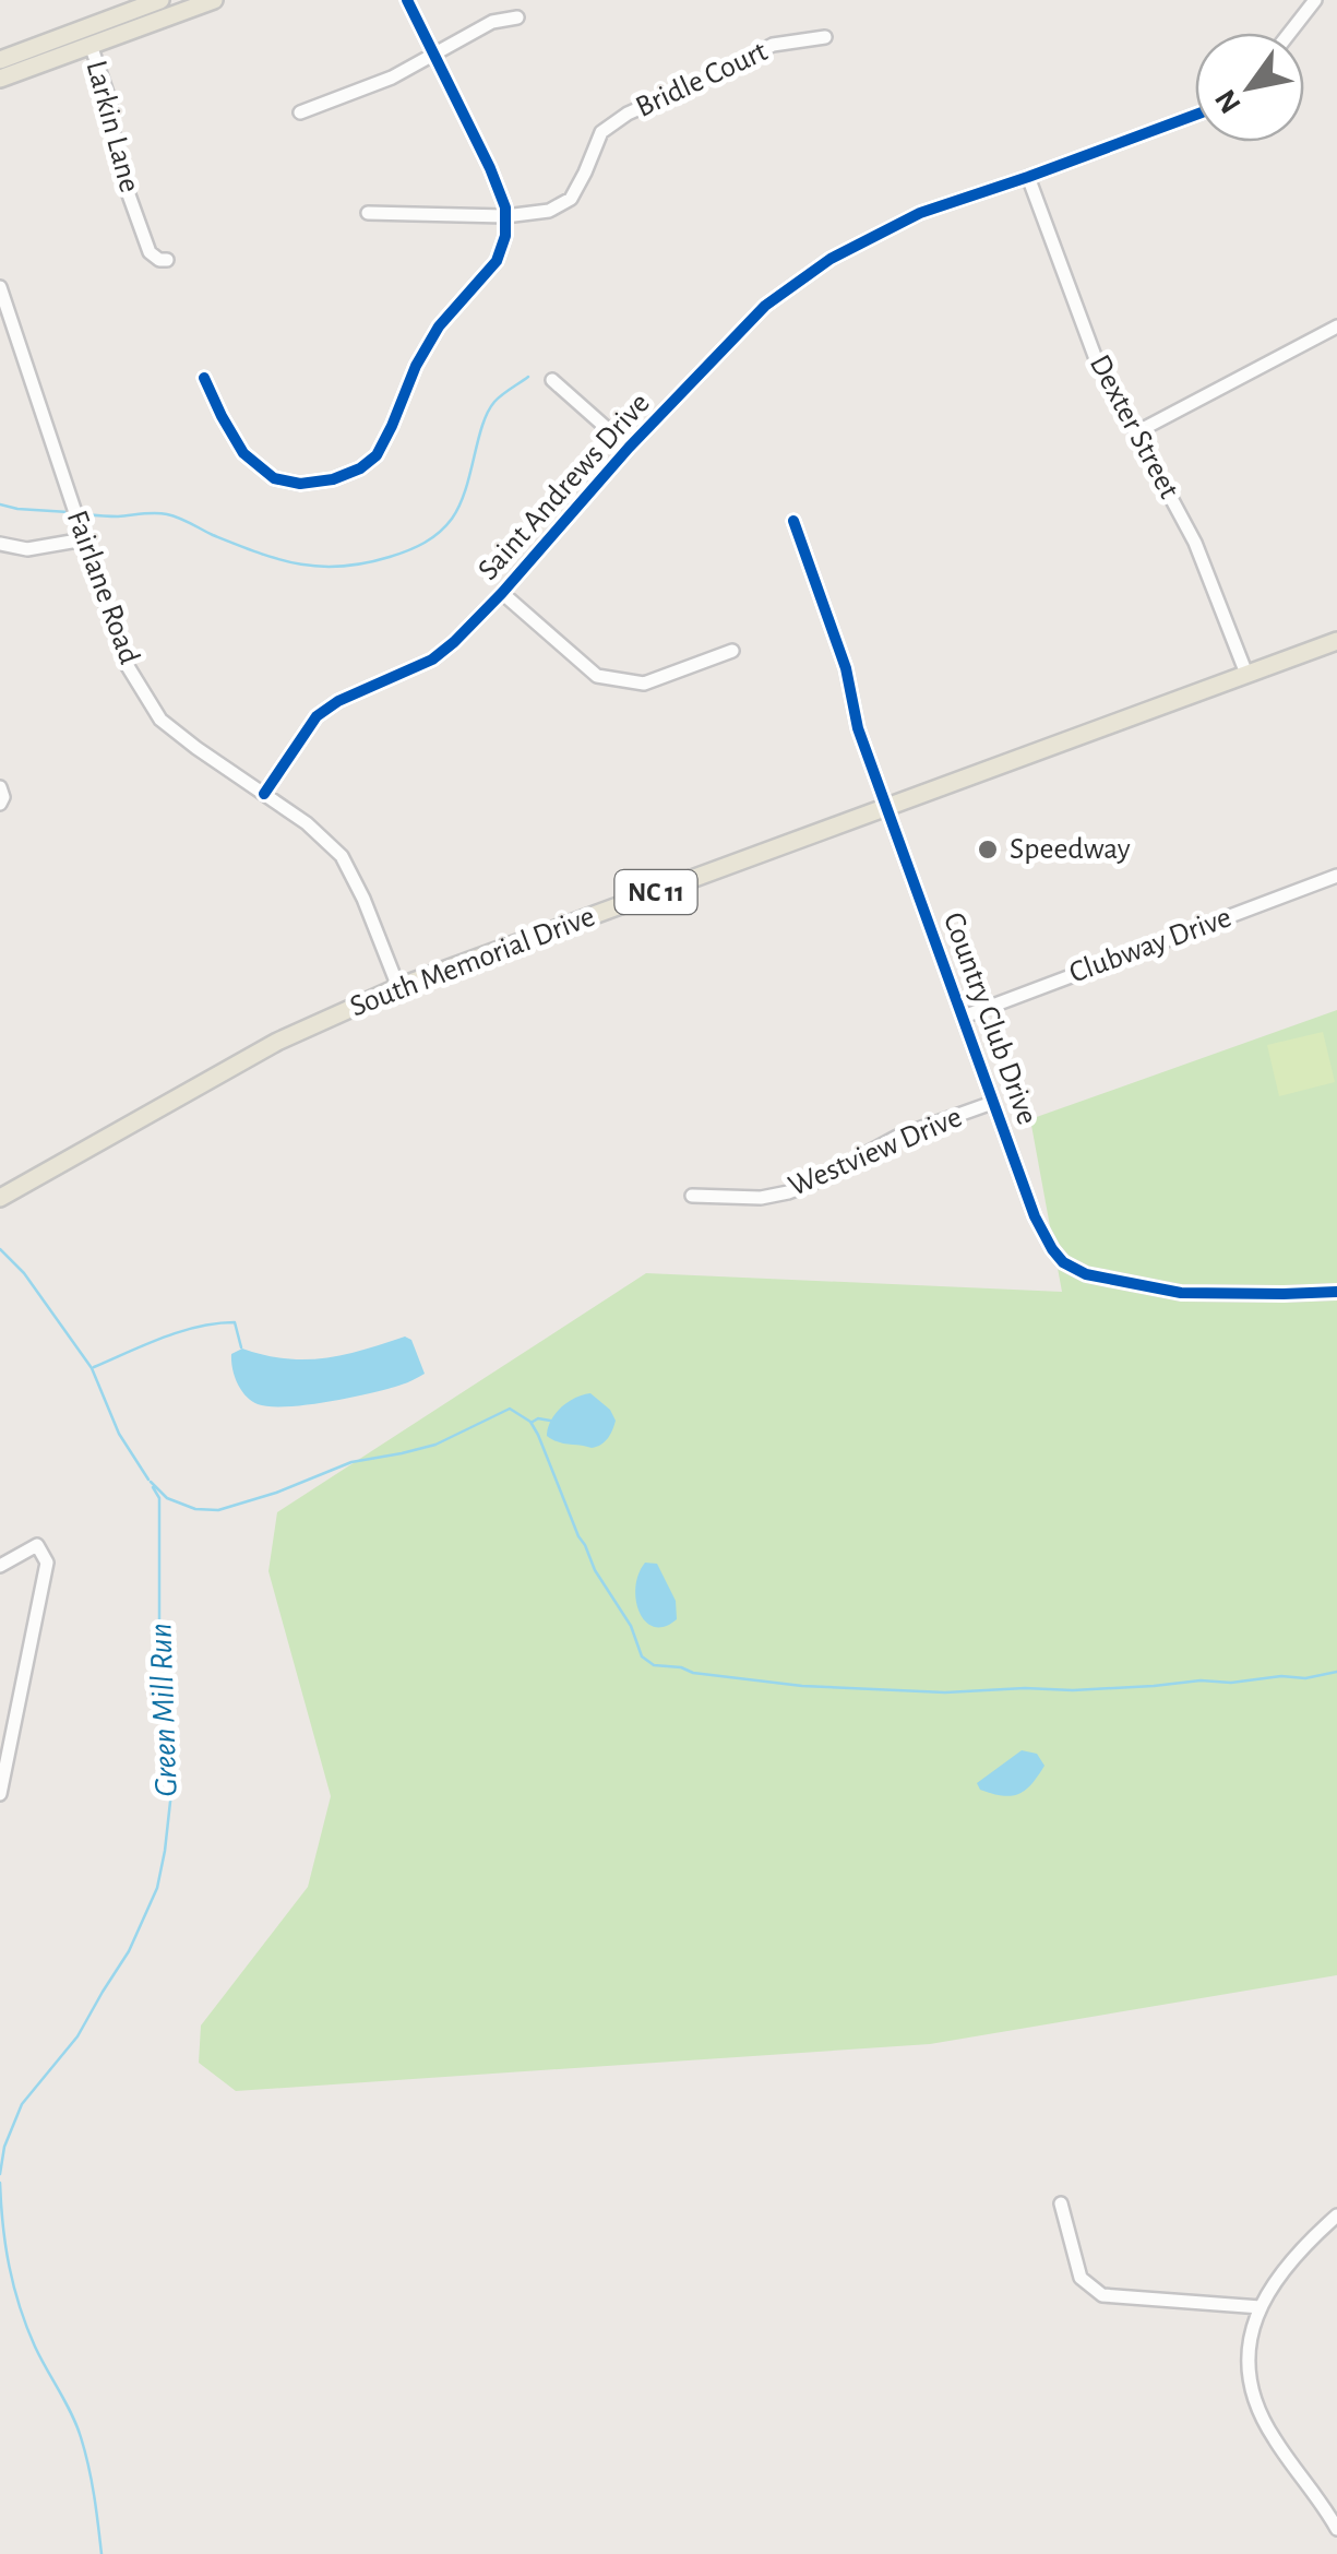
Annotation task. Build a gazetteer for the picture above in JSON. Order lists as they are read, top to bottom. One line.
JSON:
{"streets":{"main road":["NC 11","South Memorial Drive"],"street":["Bridle Court","Larkin Lane","Dexter Street","Saint Andrews Drive","Fairlane Road","Clubway Drive","Country Club Drive","Westview Drive"]},"crossings":[["Dexter Street","Saint Andrews Drive"],["Dexter Street","South Memorial Drive"],["Saint Andrews Drive","Fairlane Road"],["Fairlane Road","South Memorial Drive"],["Clubway Drive","Country Club Drive"],["South Memorial Drive","Country Club Drive"],["Country Club Drive","Westview Drive"]],"water":["Green Mill Run"],"places":["Speedway"],"north":"bottom left"}
